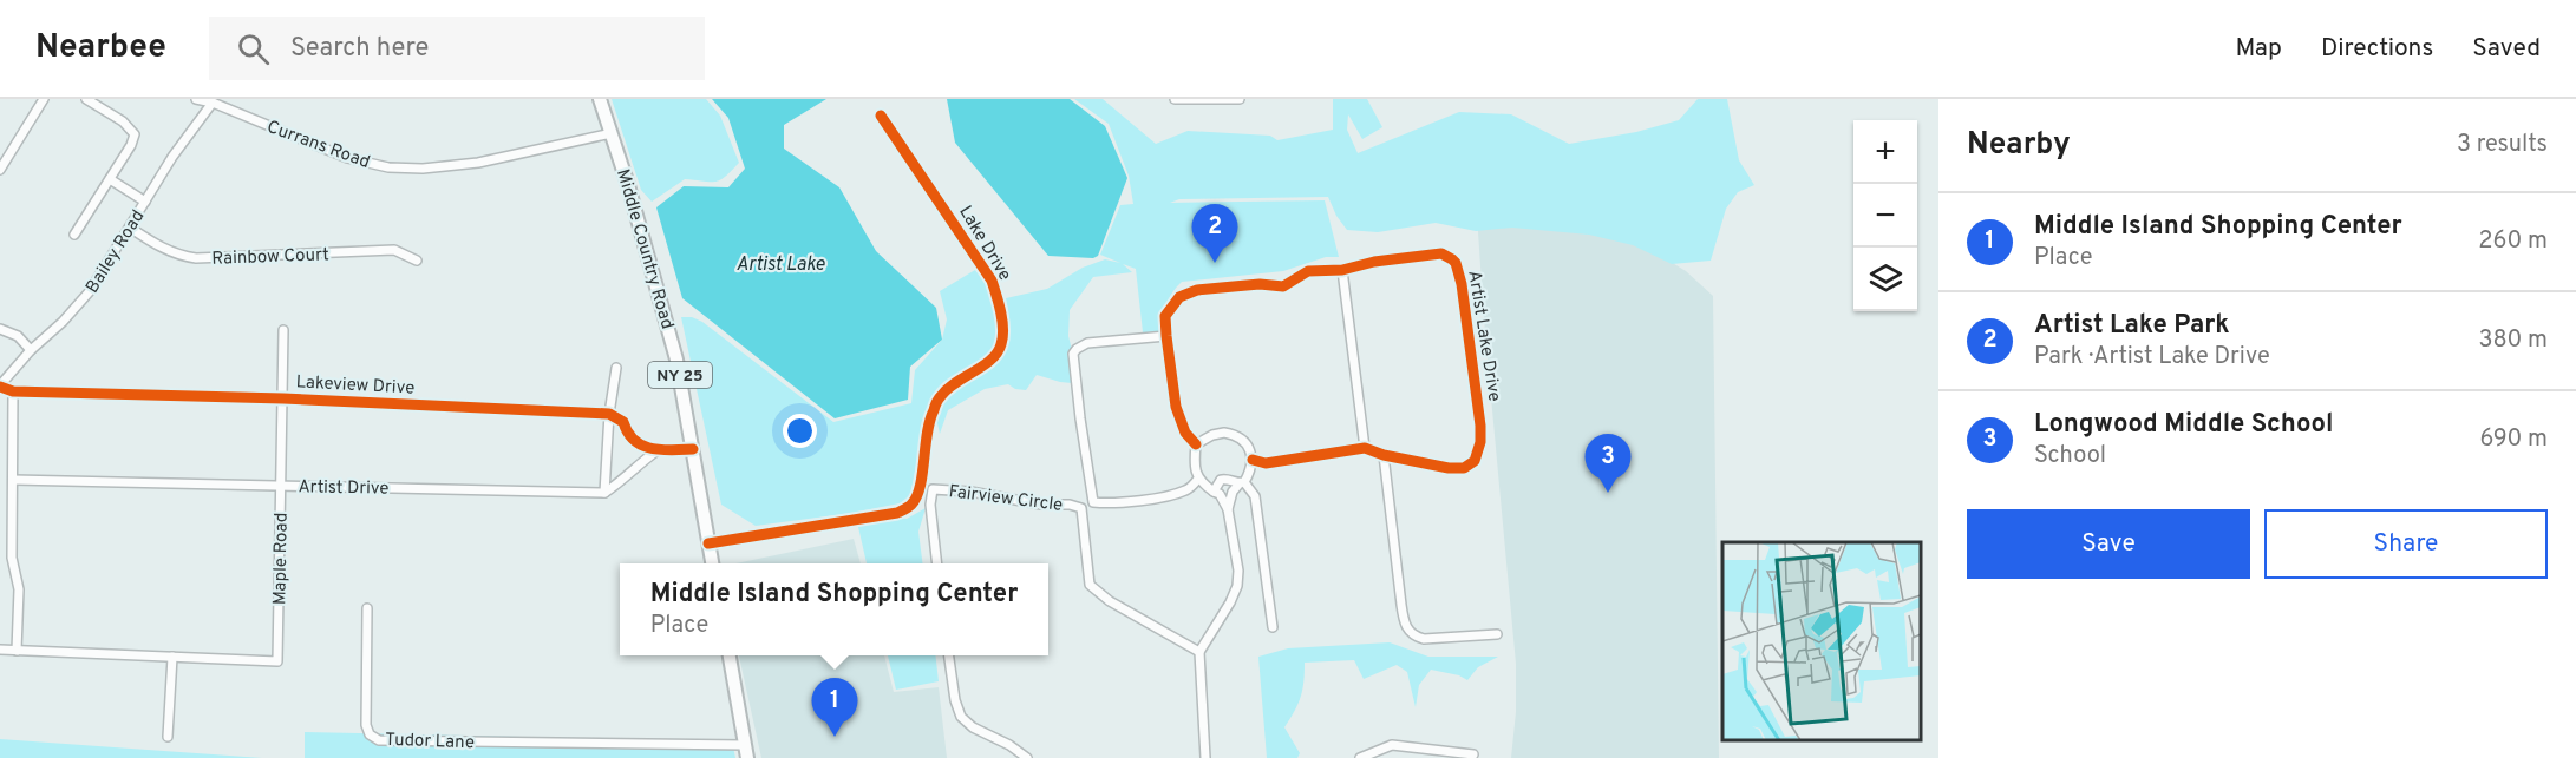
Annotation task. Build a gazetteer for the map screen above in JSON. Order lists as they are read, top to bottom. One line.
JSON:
{"streets":{"main road":["Middle Country Road","NY 25"],"street":["Currans Road","Lake Drive","Bailey Road","Rainbow Court","Artist Lake Drive","Lakeview Drive","Artist Drive","Fairview Circle","Maple Road","Tudor Lane"]},"crossings":[["Currans Road","Middle Country Road"],["Currans Road","Bailey Road"],["Lake Drive","Middle Country Road"],["Bailey Road","Rainbow Court"],["Bailey Road","Lakeview Drive"],["Lakeview Drive","Maple Road"],["Artist Drive","Maple Road"]],"water":["Artist Lake"],"page":{"header":"Nearbee","search":"Search here","nav":["Map","Directions","Saved"],"heading":["Nearby","3 results"],"map_buttons":["+","−"],"list":[{"mark":"1","name":"Middle Island Shopping Center","note":"Place","value":"260 m"},{"mark":"2","name":"Artist Lake Park","note":"Park · Artist Lake Drive","value":"380 m"},{"mark":"3","name":"Longwood Middle School","note":"School","value":"690 m"}],"pins":["2","3","1"],"buttons":["Save","Share"],"popup":["Middle Island Shopping Center","Place"]}}
